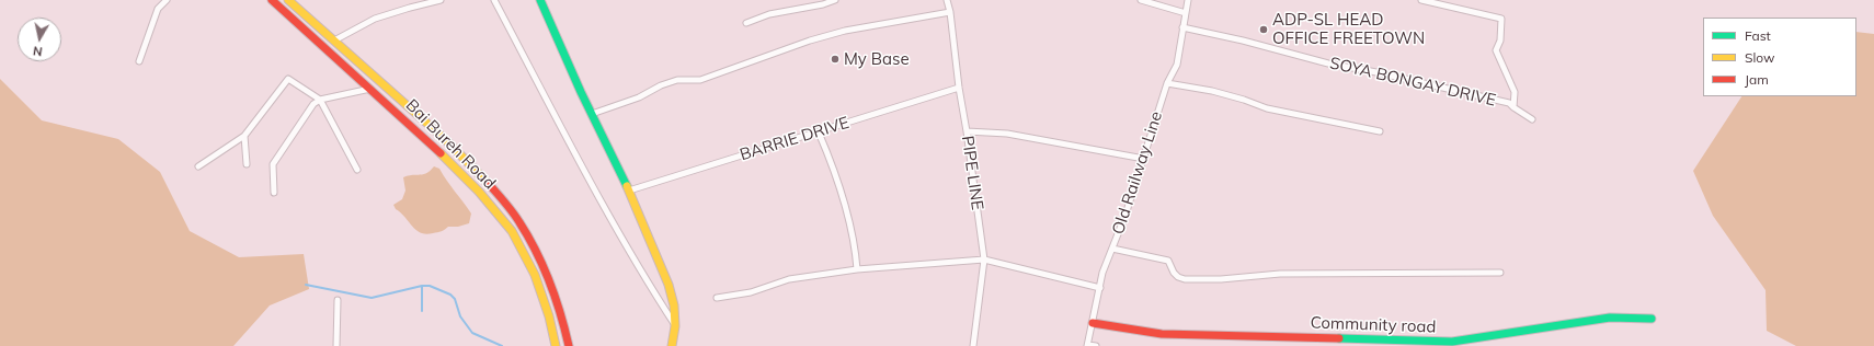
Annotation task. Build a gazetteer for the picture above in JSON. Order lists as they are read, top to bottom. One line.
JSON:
{"streets":{"main road":["Bai Bureh Road","Community road"],"street":["SOYA BONGAY DRIVE","BARRIE DRIVE","PIPE LINE","Old Railway Line"]},"crossings":[["SOYA BONGAY DRIVE","Old Railway Line"],["BARRIE DRIVE","PIPE LINE"],["Old Railway Line","Community road"]],"places":["ADP-SL HEAD OFFICE FREETOWN","My Base"],"legend":["Fast","Slow","Jam"],"north":"bottom"}
